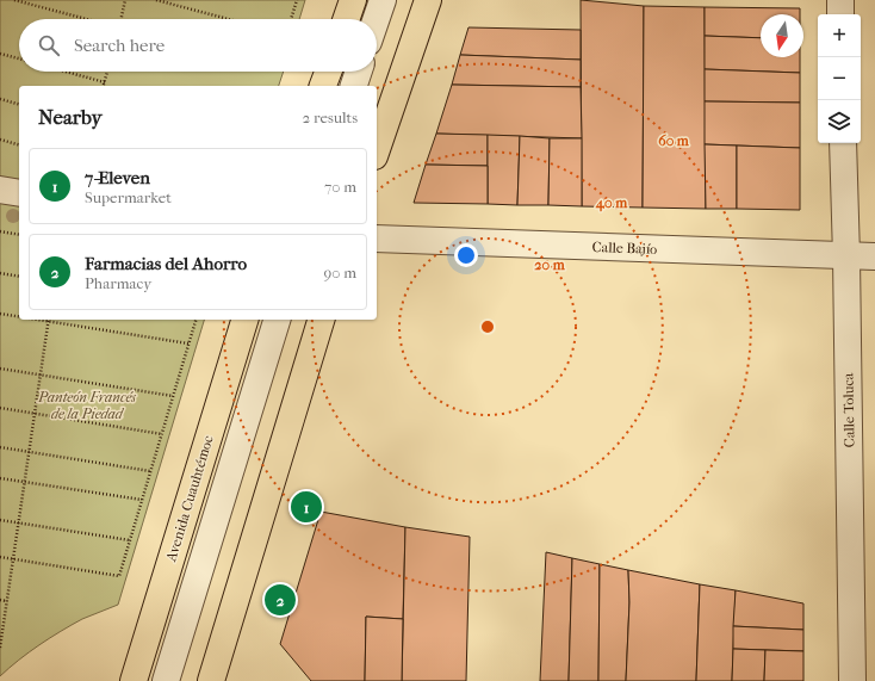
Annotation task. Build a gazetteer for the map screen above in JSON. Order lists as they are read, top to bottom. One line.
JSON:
{"streets":{"main road":["Avenida Cuauhtémoc"],"street":["Calle Bajío","Calle Toluca"]},"crossings":[["Calle Bajío","Calle Toluca"]],"parks":["Panteón Francés de la Piedad"],"north":"bottom","page":{"map_buttons":["+","−"],"search":"Search here","heading":["Nearby","2 results"],"list":[{"mark":"1","name":"7-Eleven","note":"Supermarket","value":"70 m"},{"mark":"2","name":"Farmacias del Ahorro","note":"Pharmacy","value":"90 m"}],"pins":["1","2"]},"rings":["60 m","40 m","20 m"]}
